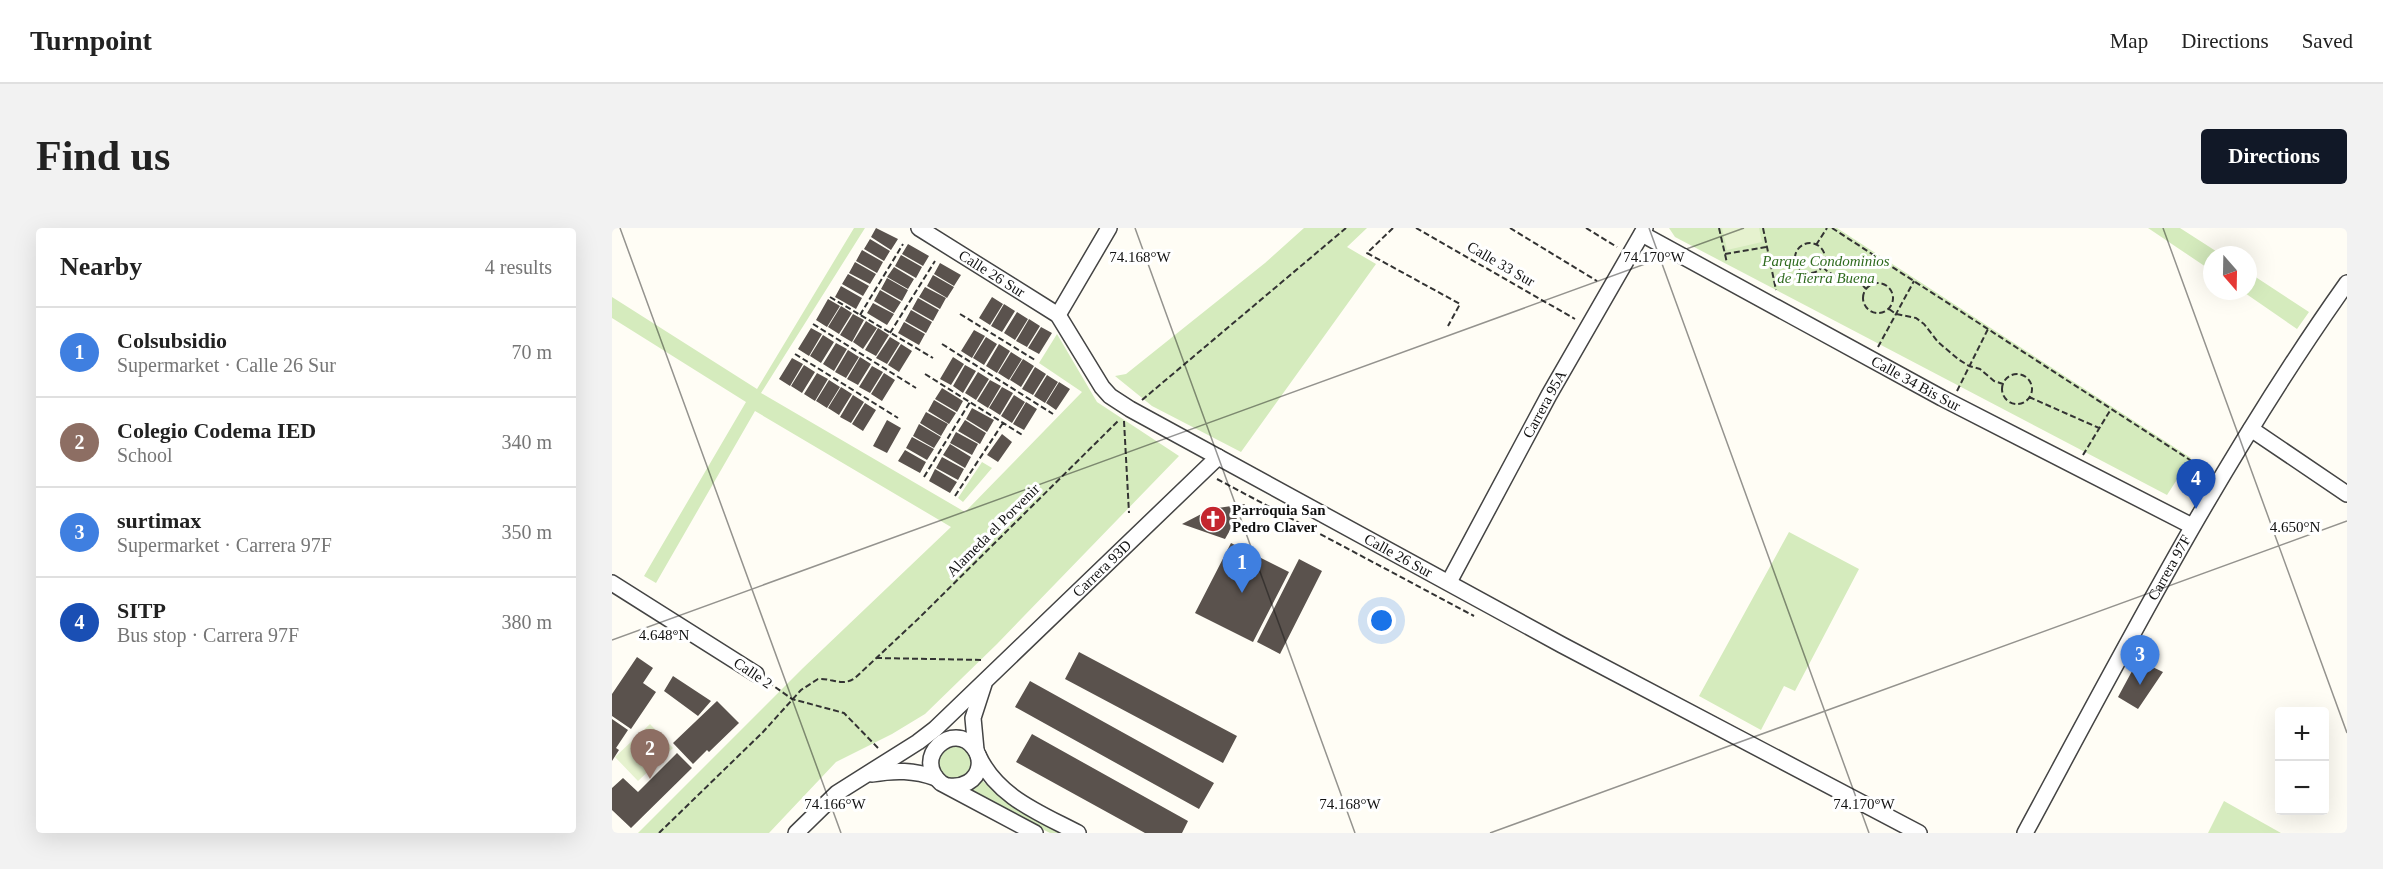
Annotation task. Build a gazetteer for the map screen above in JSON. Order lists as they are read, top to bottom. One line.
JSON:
{"streets":{"street":["Calle 26 Sur","Calle 34 Bis Sur","Carrera 95A","Carrera 93D","Carrera 97F","Calle 2"],"path":["Calle 33 Sur","Alameda el Porvenir"]},"crossings":[["Calle 26 Sur","Carrera 95A"],["Calle 26 Sur","Alameda el Porvenir"],["Calle 26 Sur","Carrera 93D"],["Calle 34 Bis Sur","Carrera 95A"],["Calle 34 Bis Sur","Carrera 97F"],["Alameda el Porvenir","Calle 2"],["Carrera 93D","Calle 2"]],"parks":["Parque Condominios de Tierra Buena"],"places":{"church":["Parroquia San Pedro Claver"]},"north":"bottom","page":{"header":"Turnpoint","nav":["Map","Directions","Saved"],"buttons":"Directions","title":"Find us","heading":["Nearby","4 results"],"list":[{"mark":"1","name":"Colsubsidio","note":"Supermarket · Calle 26 Sur","value":"70 m"},{"mark":"2","name":"Colegio Codema IED","note":"School","value":"340 m"},{"mark":"3","name":"surtimax","note":"Supermarket · Carrera 97F","value":"350 m"},{"mark":"4","name":"SITP","note":"Bus stop · Carrera 97F","value":"380 m"}],"pins":["4","1","3","2"],"map_buttons":["+","−"]},"coordinates":["74.168°W","74.170°W","4.650°N","4.648°N","74.166°W"]}
